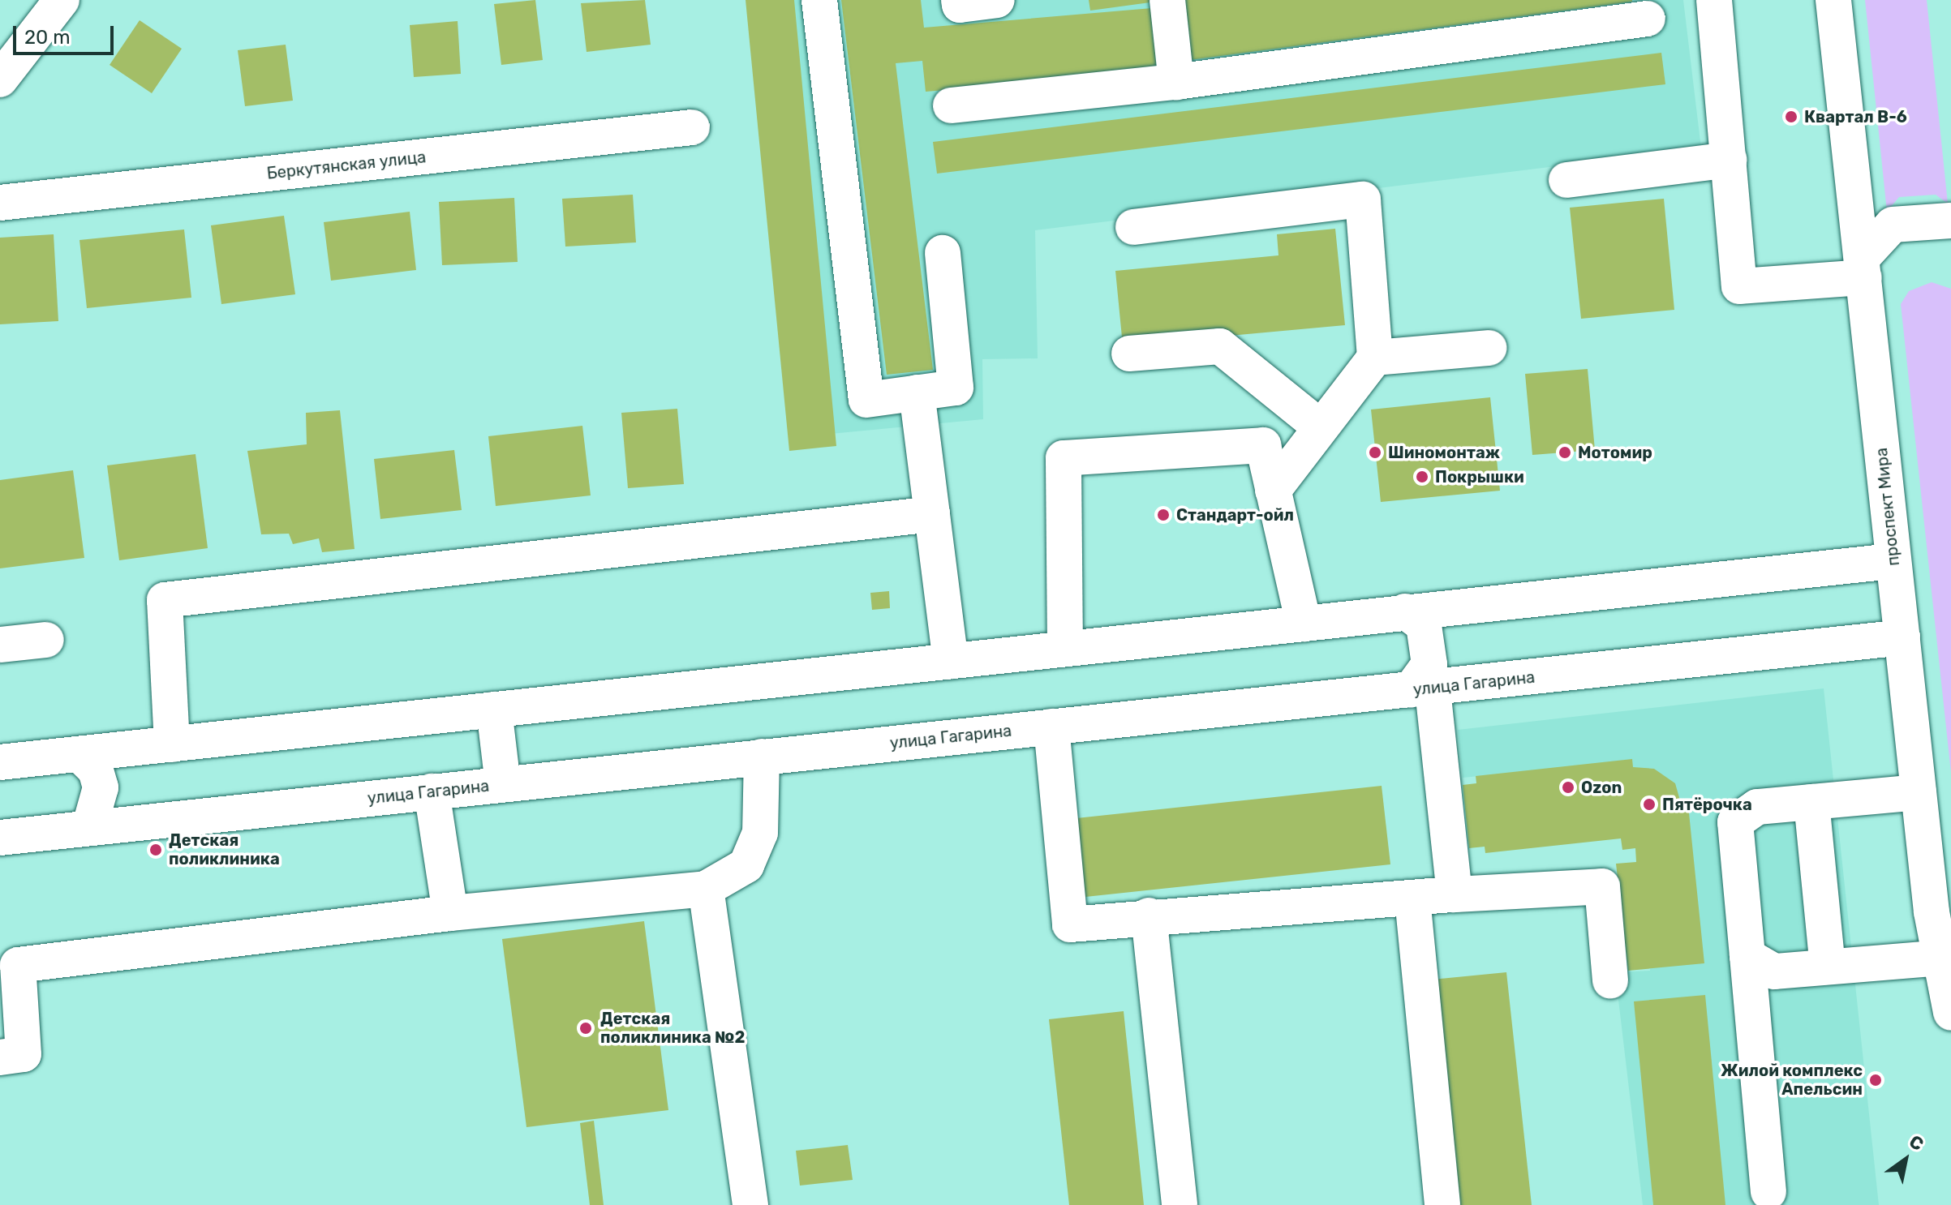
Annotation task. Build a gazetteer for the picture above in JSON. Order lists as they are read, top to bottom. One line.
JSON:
{"streets":{"street":["Беркутянская улица","проспект Мира","улица Гагарина"]},"crossings":[["проспект Мира","улица Гагарина"]],"places":["Квартал В-6","Шиномонтаж","Мотомир","Покрышки","Стандарт-ойл","Ozon","Пятёрочка","Детская поликлиника","Детская поликлиника №2","Жилой комплекс Апельсин"],"scale_bar":"20 m","north":"top right"}
